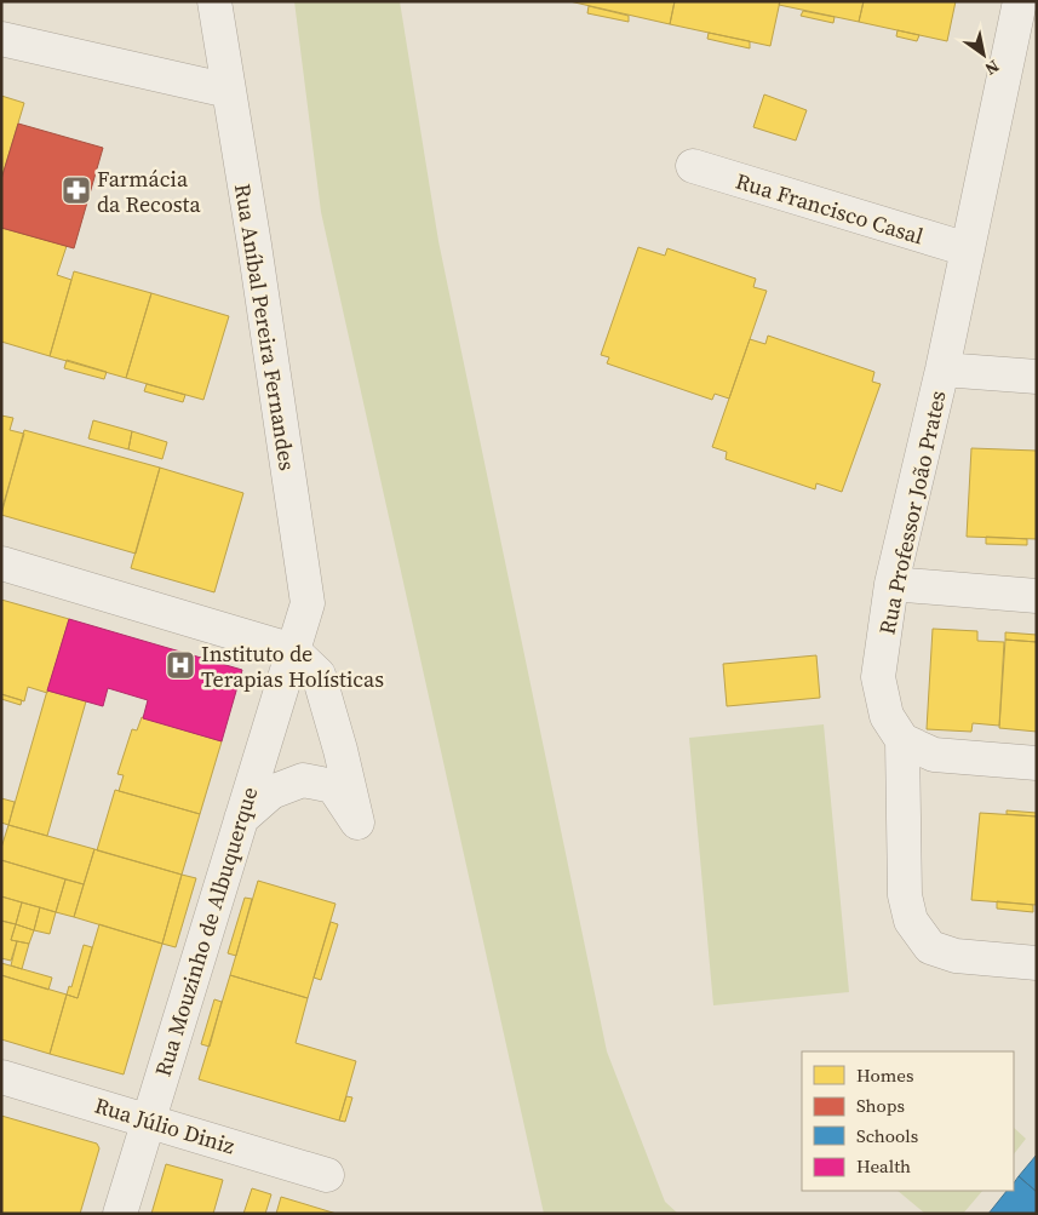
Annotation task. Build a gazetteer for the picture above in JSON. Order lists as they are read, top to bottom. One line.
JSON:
{"streets":{"street":["Rua Francisco Casal","Rua Aníbal Pereira Fernandes","Rua Professor João Prates","Rua Mouzinho de Albuquerque","Rua Júlio Diniz"]},"crossings":[["Rua Francisco Casal","Rua Professor João Prates"],["Rua Aníbal Pereira Fernandes","Rua Mouzinho de Albuquerque"],["Rua Mouzinho de Albuquerque","Rua Júlio Diniz"]],"places":{"pharmacy":["Farmácia da Recosta"],"hospital":["Instituto de Terapias Holísticas"]},"legend":["Homes","Shops","Schools","Health"],"north":"bottom right"}
